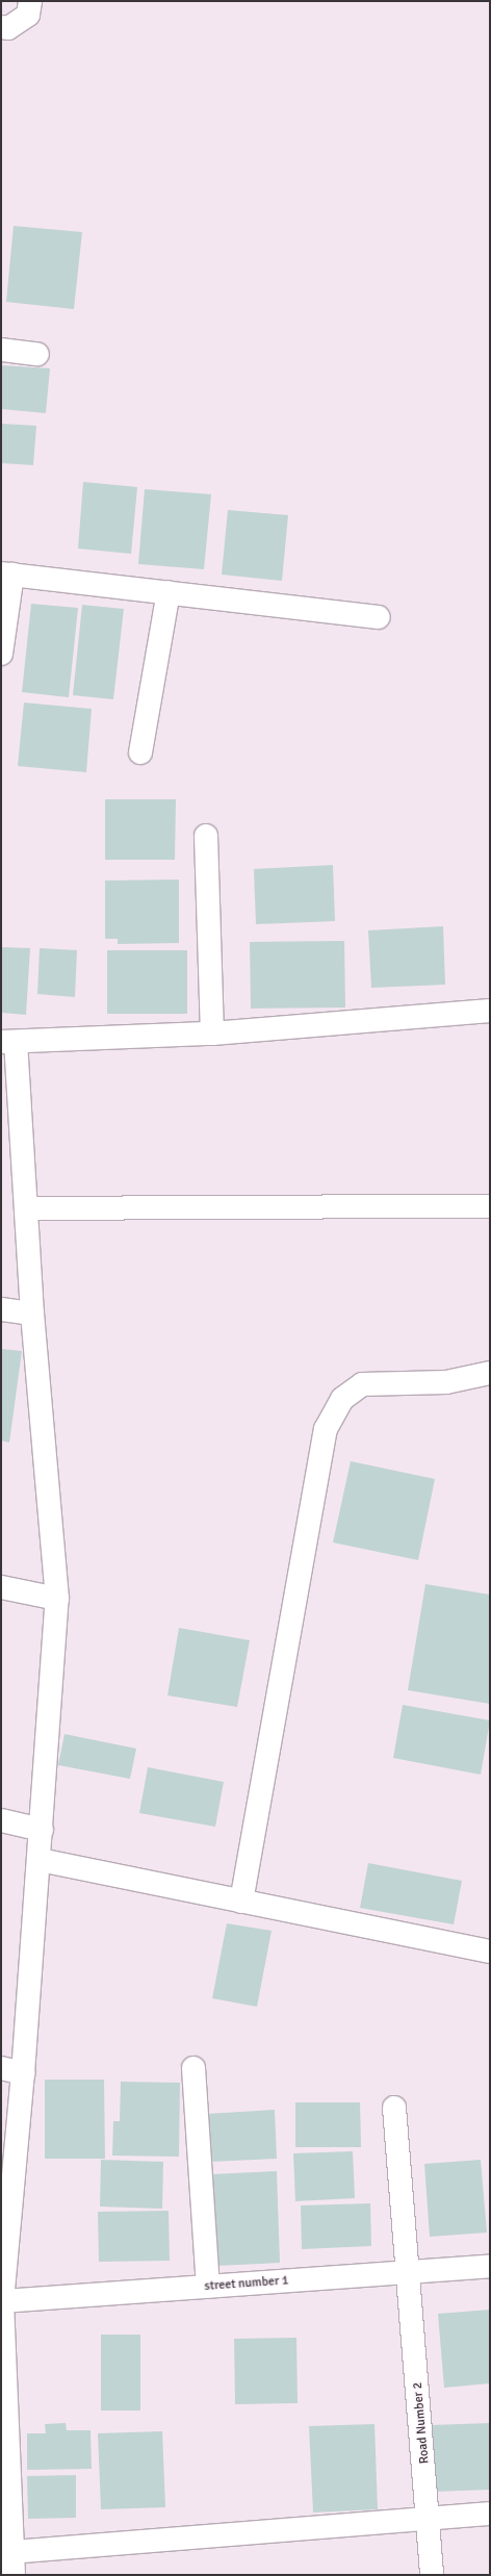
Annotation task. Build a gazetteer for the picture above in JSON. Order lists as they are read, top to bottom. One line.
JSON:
{"streets":{"street":["street number 1","Road Number 2"]},"crossings":[["street number 1","Road Number 2"]]}
